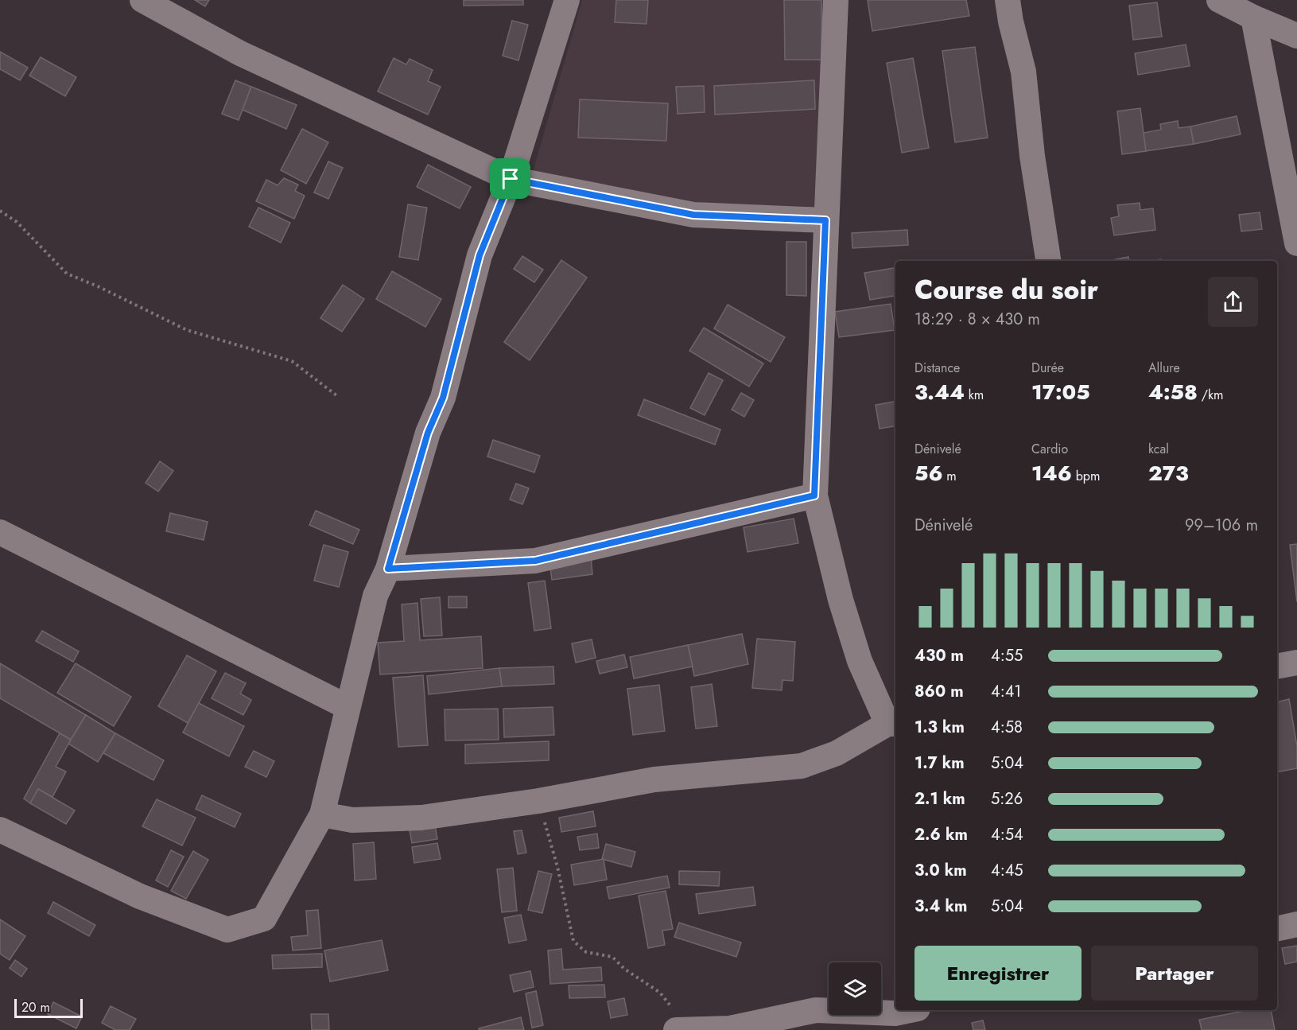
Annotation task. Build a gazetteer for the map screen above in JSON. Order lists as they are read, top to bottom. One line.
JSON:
{"scale_bar":"20 m","page":{"heading":["Course du soir","18:29 · 8 × 430 m"],"stats":[["Distance","3.44 km"],["Durée","17:05"],["Allure","4:58 /km"],["Dénivelé","56 m"],["Cardio","146 bpm"],["kcal","273"]],"chart":["Dénivelé","99–106 m"],"list":[{"name":"430 m","note":"4:55"},{"name":"860 m","note":"4:41"},{"name":"1.3 km","note":"4:58"},{"name":"1.7 km","note":"5:04"},{"name":"2.1 km","note":"5:26"},{"name":"2.6 km","note":"4:54"},{"name":"3.0 km","note":"4:45"},{"name":"3.4 km","note":"5:04"}],"buttons":["Enregistrer","Partager"],"scale":"20 m"}}
